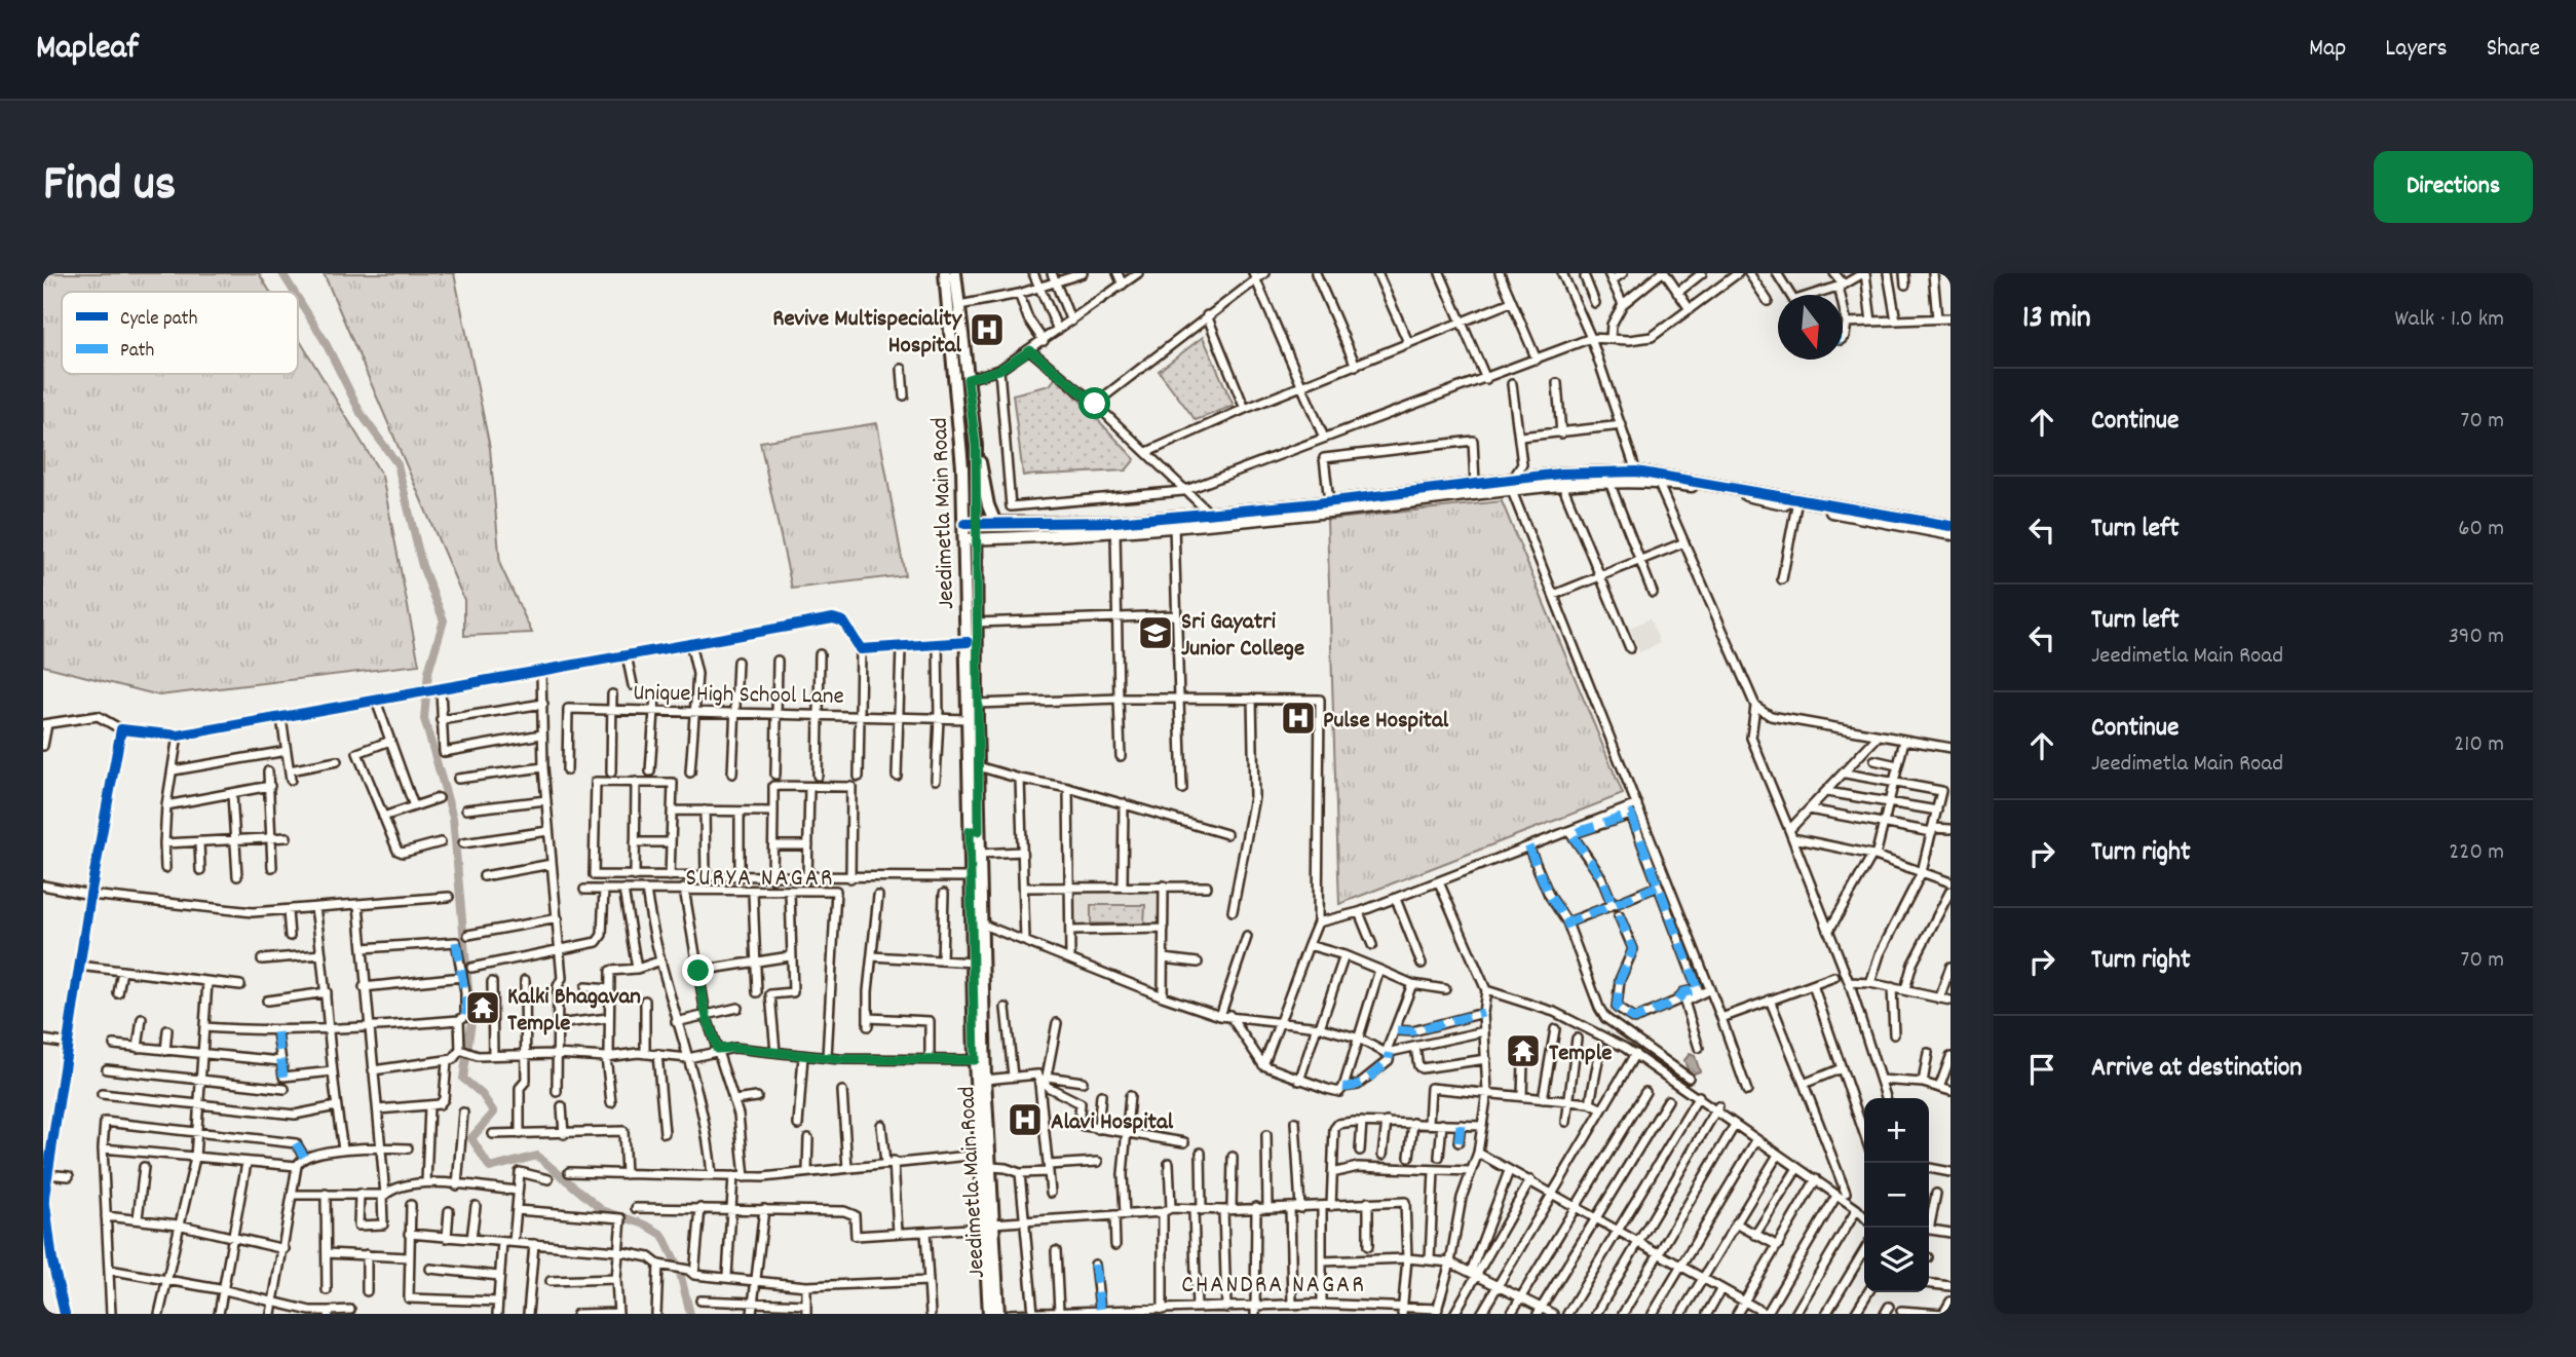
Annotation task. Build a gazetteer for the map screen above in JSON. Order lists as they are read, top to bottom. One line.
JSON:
{"streets":{"main road":["Jeedimetla Main Road"],"street":["Unique High School Lane"]},"crossings":[["Jeedimetla Main Road","Unique High School Lane"]],"districts":["SURYA NAGAR","CHANDRA NAGAR"],"places":{"hospital":["Revive Multispeciality Hospital","Pulse Hospital","Alavi Hospital"],"school or university":["Sri Gayatri Junior College"],"temple":["Kalki Bhagavan Temple","Temple"]},"legend":["Cycle path","Path"],"north":"bottom","page":{"header":"Mapleaf","nav":["Map","Layers","Share"],"title":"Find us","buttons":"Directions","heading":["13 min","Walk · 1.0 km"],"list":[["Continue","70 m"],["Turn left","60 m"],["Turn left","Jeedimetla Main Road","390 m"],["Continue","Jeedimetla Main Road","210 m"],["Turn right","220 m"],["Turn right","70 m"],"Arrive at destination"],"map_buttons":["+","−"]}}
